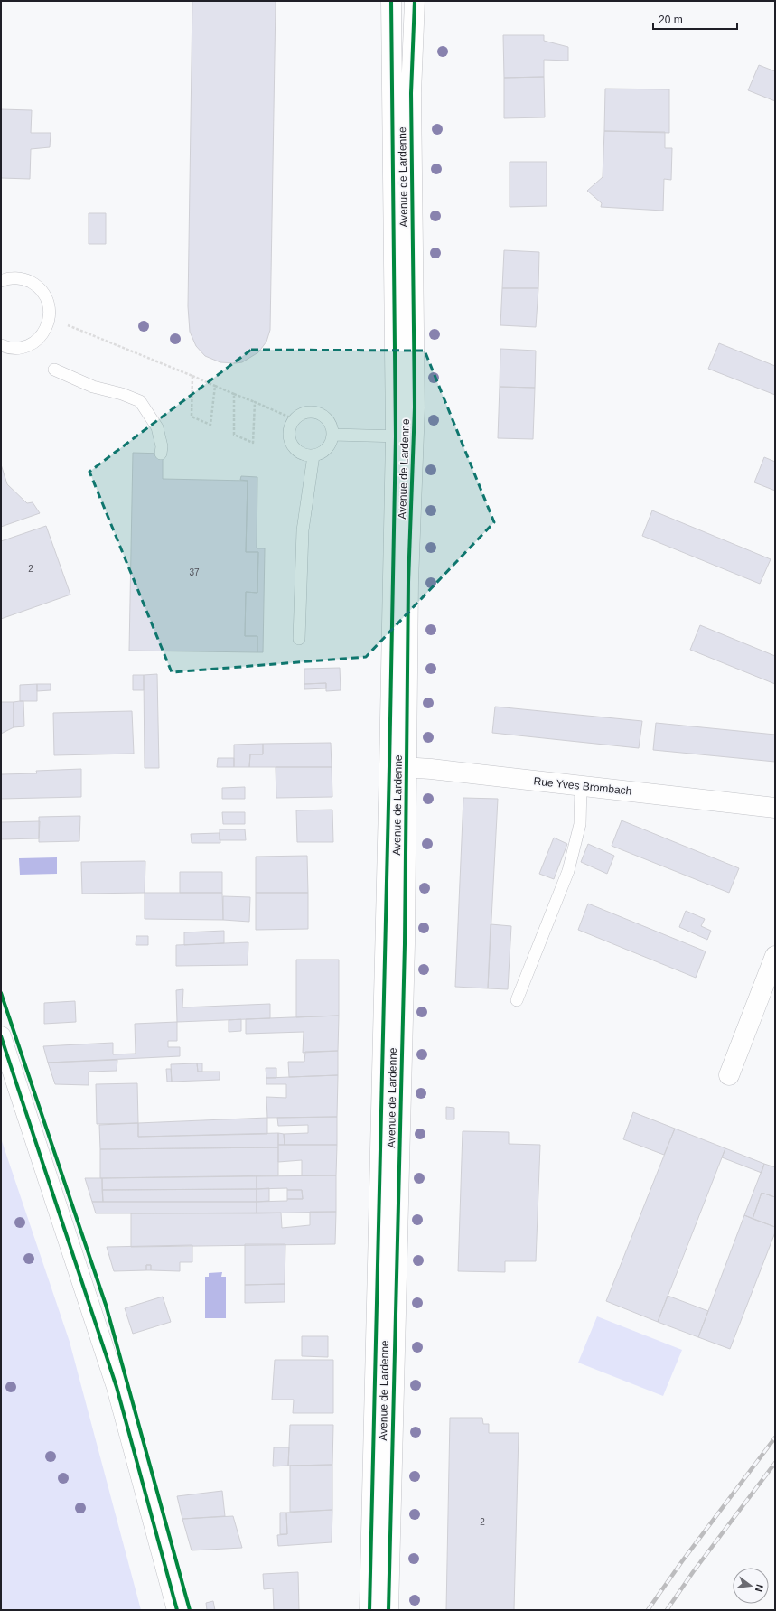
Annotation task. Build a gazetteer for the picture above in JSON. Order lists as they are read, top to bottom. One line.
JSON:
{"streets":{"main road":["Avenue de Lardenne","Rue Yves Brombach"]},"crossings":[["Avenue de Lardenne","Rue Yves Brombach"]],"house_numbers":["2","37","2"],"scale_bar":"20 m","north":"right"}
